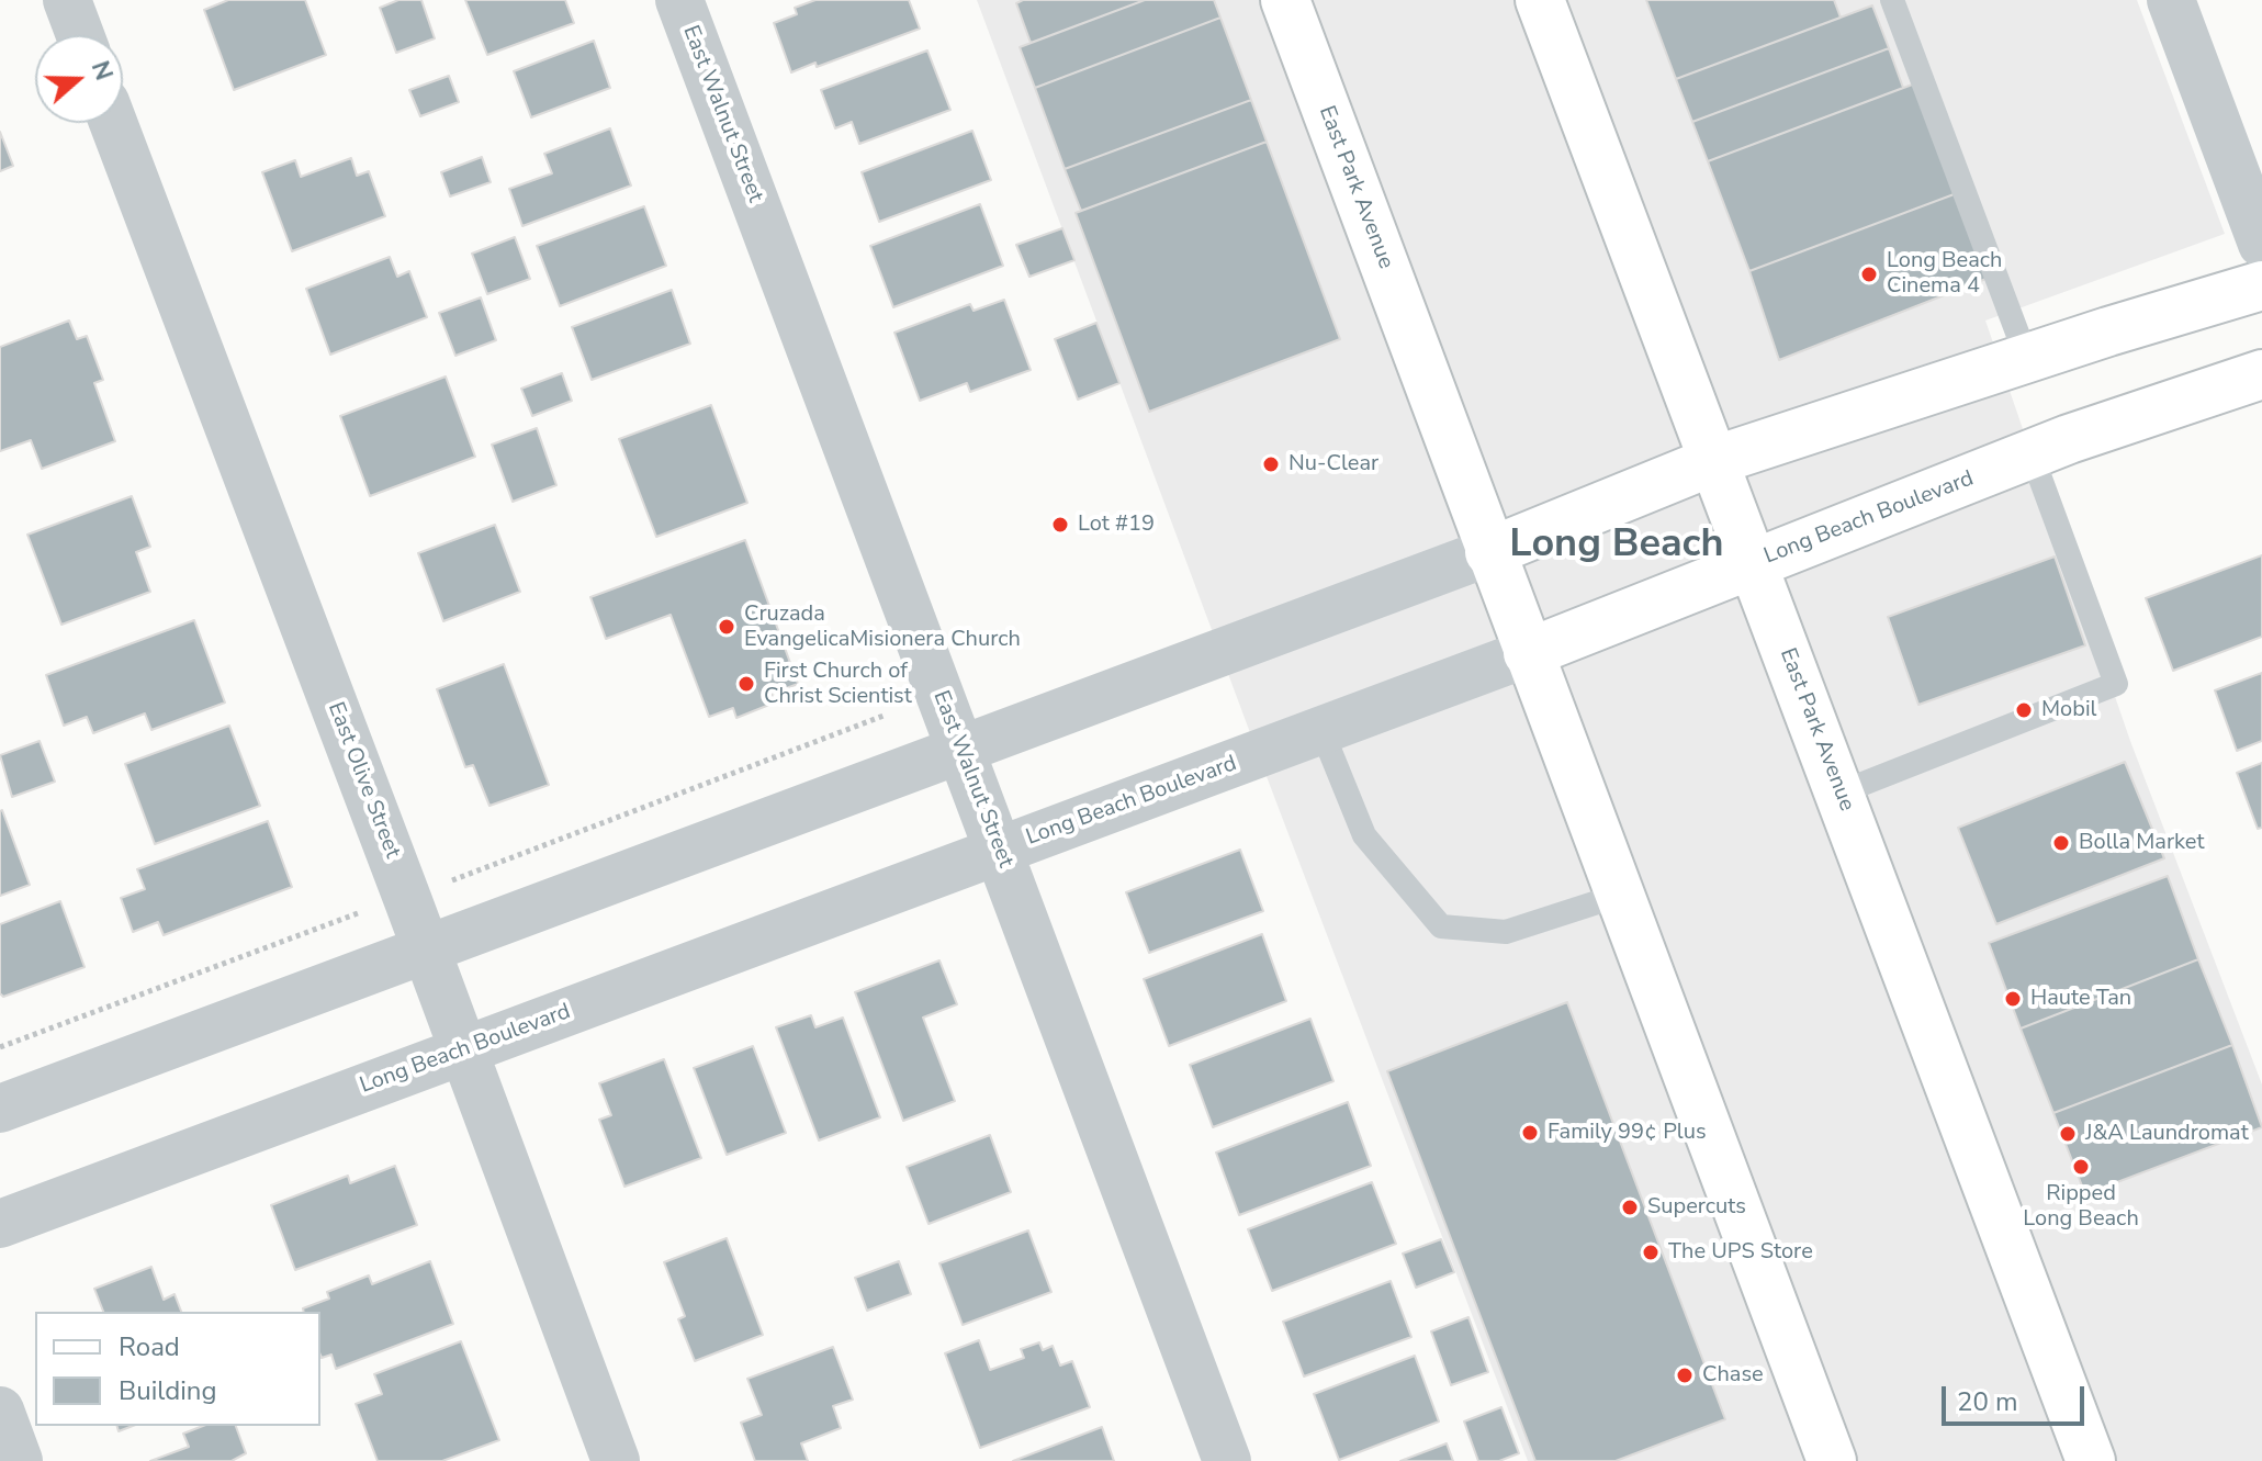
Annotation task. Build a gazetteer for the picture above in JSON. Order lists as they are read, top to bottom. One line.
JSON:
{"streets":{"main road":["East Park Avenue","Long Beach Boulevard"],"street":["East Walnut Street","East Olive Street"]},"crossings":[["East Walnut Street","Long Beach Boulevard"],["East Park Avenue","Long Beach Boulevard"],["Long Beach Boulevard","East Olive Street"]],"districts":["Long Beach"],"places":["Long Beach Cinema 4","Nu-Clear","Lot #19","Cruzada EvangelicaMisionera Church","First Church of Christ Scientist","Mobil","Bolla Market","Haute Tan","Family 99¢ Plus","J&A Laundromat","Ripped Long Beach","Supercuts","The UPS Store","Chase"],"legend":["Road","Building"],"scale_bar":"20 m","north":"right"}
